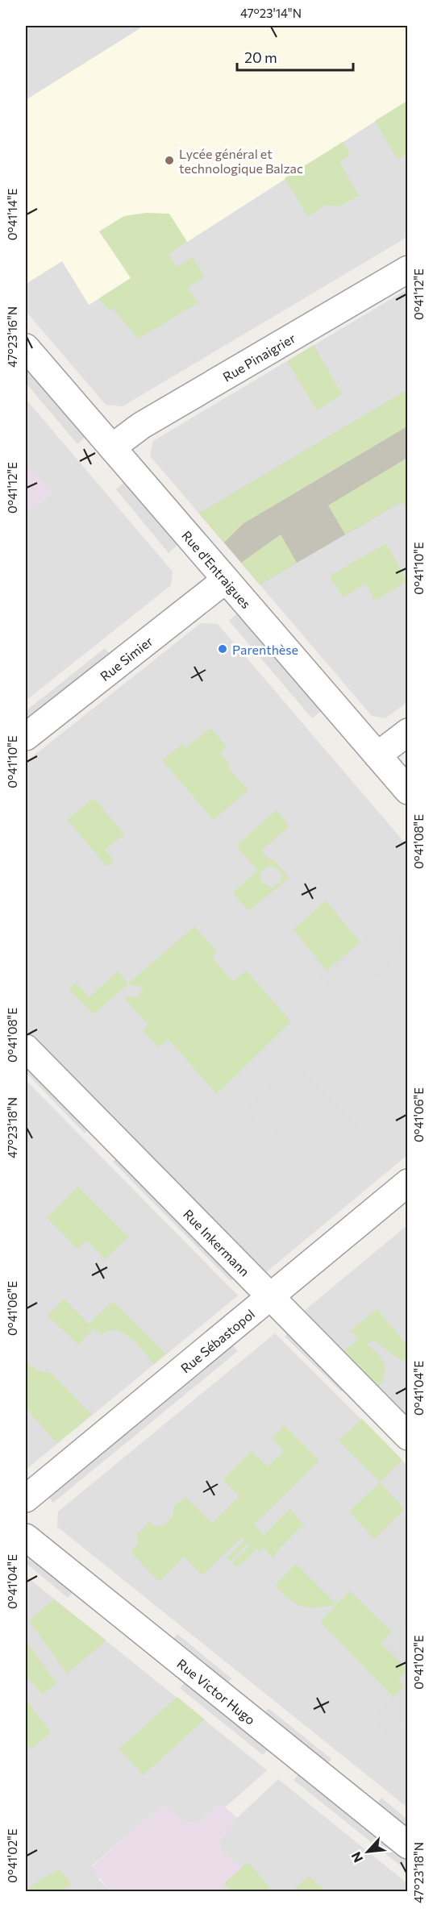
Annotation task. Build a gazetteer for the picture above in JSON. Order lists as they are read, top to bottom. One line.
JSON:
{"streets":{"street":["Rue Pinaigrier","Rue d'Entraigues","Rue Simier","Rue Inkermann","Rue Sébastopol","Rue Victor Hugo"]},"crossings":[["Rue Pinaigrier","Rue d'Entraigues"],["Rue d'Entraigues","Rue Simier"],["Rue Inkermann","Rue Sébastopol"]],"places":["Lycée général et technologique Balzac","Parenthèse"],"scale_bar":"20 m","north":"bottom left","coordinates":["47°23'14\"N","0°41'14\"E","0°41'12\"E","47°23'16\"N","0°41'10\"E","0°41'08\"E","0°41'06\"E","47°23'18\"N","0°41'04\"E","0°41'02\"E"]}
